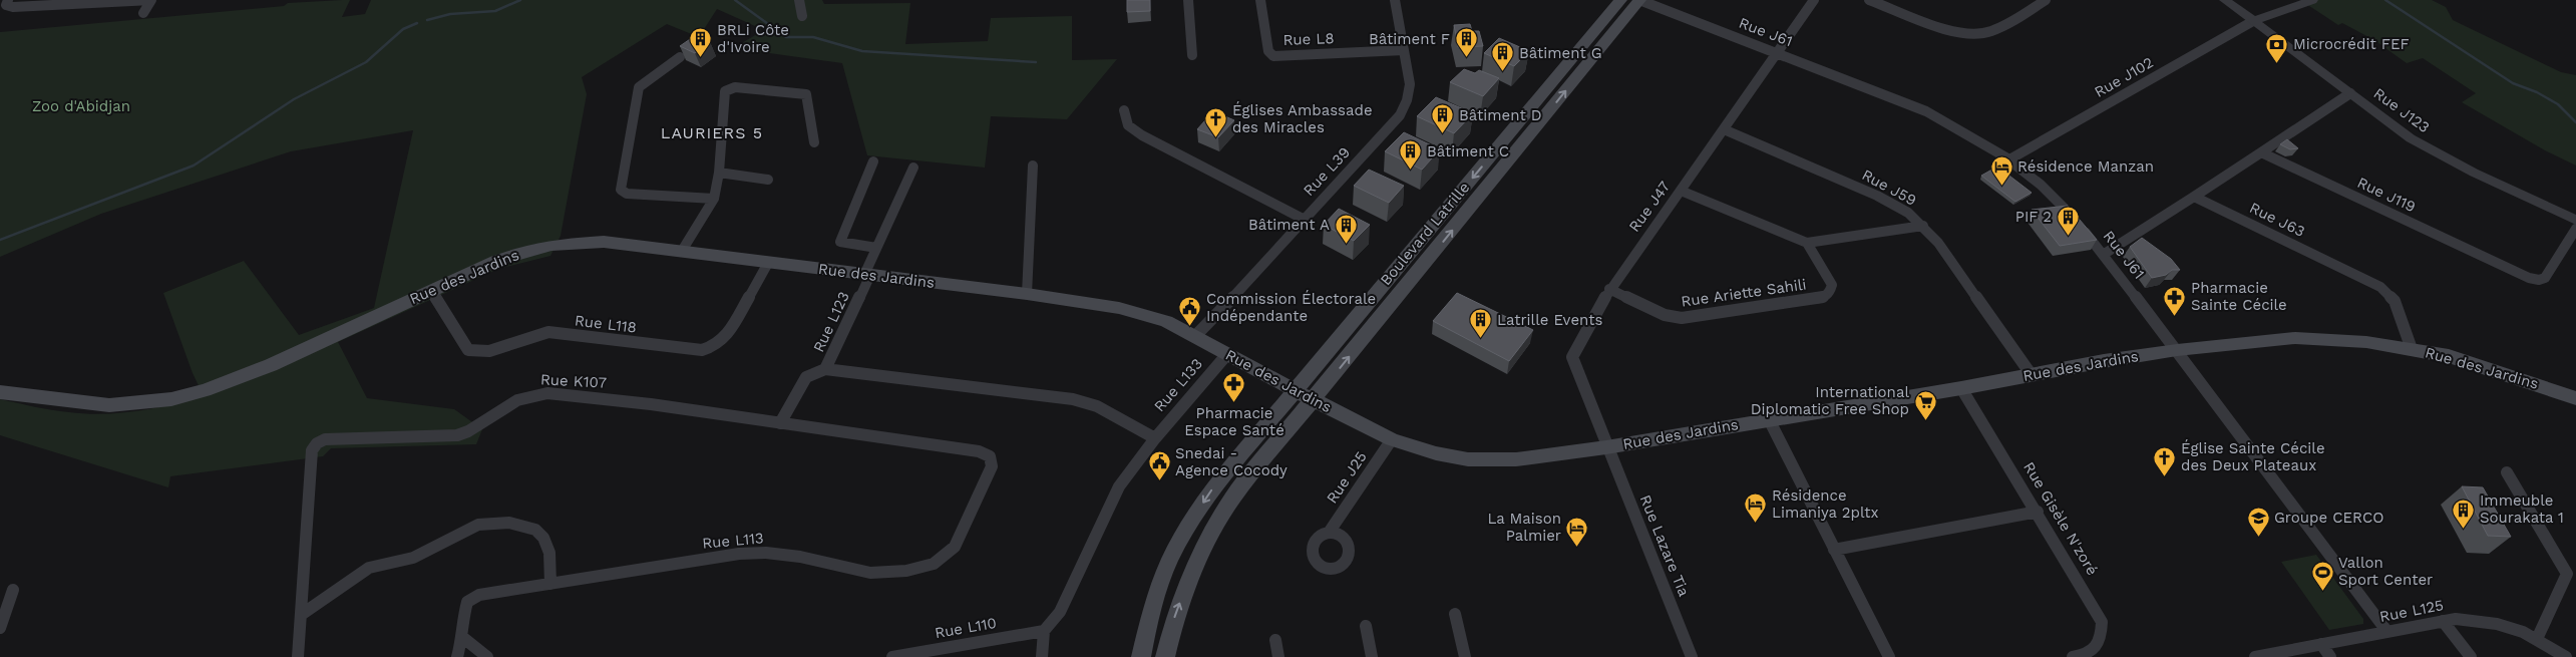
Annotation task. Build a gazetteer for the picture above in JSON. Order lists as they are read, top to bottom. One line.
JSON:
{"streets":{"main road":["Boulevard Latrille","Rue des Jardins"],"street":["Rue J61","Rue L8","Rue J102","Rue J123","Rue L39","Rue J59","Rue J119","Rue J47","Rue J63","Rue Ariette Sahili","Rue L123","Rue L118","Rue K107","Rue L133","Rue J25","Rue Gisèle N'zoré","Rue L113","Rue Lazare Tia","Rue L125","Rue L110"]},"crossings":[["Rue J61","Rue J102"],["Rue J61","Rue J47"],["Rue J61","Boulevard Latrille"],["Rue J61","Rue des Jardins"],["Rue J61","Rue L125"],["Rue L8","Rue L39"],["Rue J102","Rue J123"],["Rue L39","Rue des Jardins"],["Rue J59","Rue J47"],["Rue J59","Rue des Jardins"],["Rue J47","Rue des Jardins"],["Rue J47","Rue Ariette Sahili"],["Rue J47","Rue Lazare Tia"],["Rue J63","Rue des Jardins"],["Boulevard Latrille","Rue des Jardins"],["Rue des Jardins","Rue L123"],["Rue des Jardins","Rue L118"],["Rue des Jardins","Rue L133"],["Rue des Jardins","Rue J25"],["Rue des Jardins","Rue Gisèle N'zoré"],["Rue des Jardins","Rue Lazare Tia"],["Rue L123","Rue K107"],["Rue K107","Rue L113"],["Rue L133","Rue L110"]],"districts":["LAURIERS 5"],"parks":["Zoo d'Abidjan"],"places":{"building":["BRLi Côte d'Ivoire","Bâtiment F","Bâtiment G","Bâtiment D","Bâtiment C","PIF 2","Bâtiment A","Latrille Events","Immeuble Sourakata 1"],"bank":["Microcrédit FEF"],"church":["Églises Ambassade des Miracles","Église Sainte Cécile des Deux Plateaux"],"hotel":["Résidence Manzan","Résidence Limaniya 2pltx","La Maison Palmier"],"pharmacy":["Pharmacie Sainte Cécile","Pharmacie Espace Santé"],"public building":["Commission Électorale Indépendante","Snedai - Agence Cocody"],"supermarket":["International Diplomatic Free Shop"],"school or university":["Groupe CERCO"],"sports":["Vallon Sport Center"]}}
